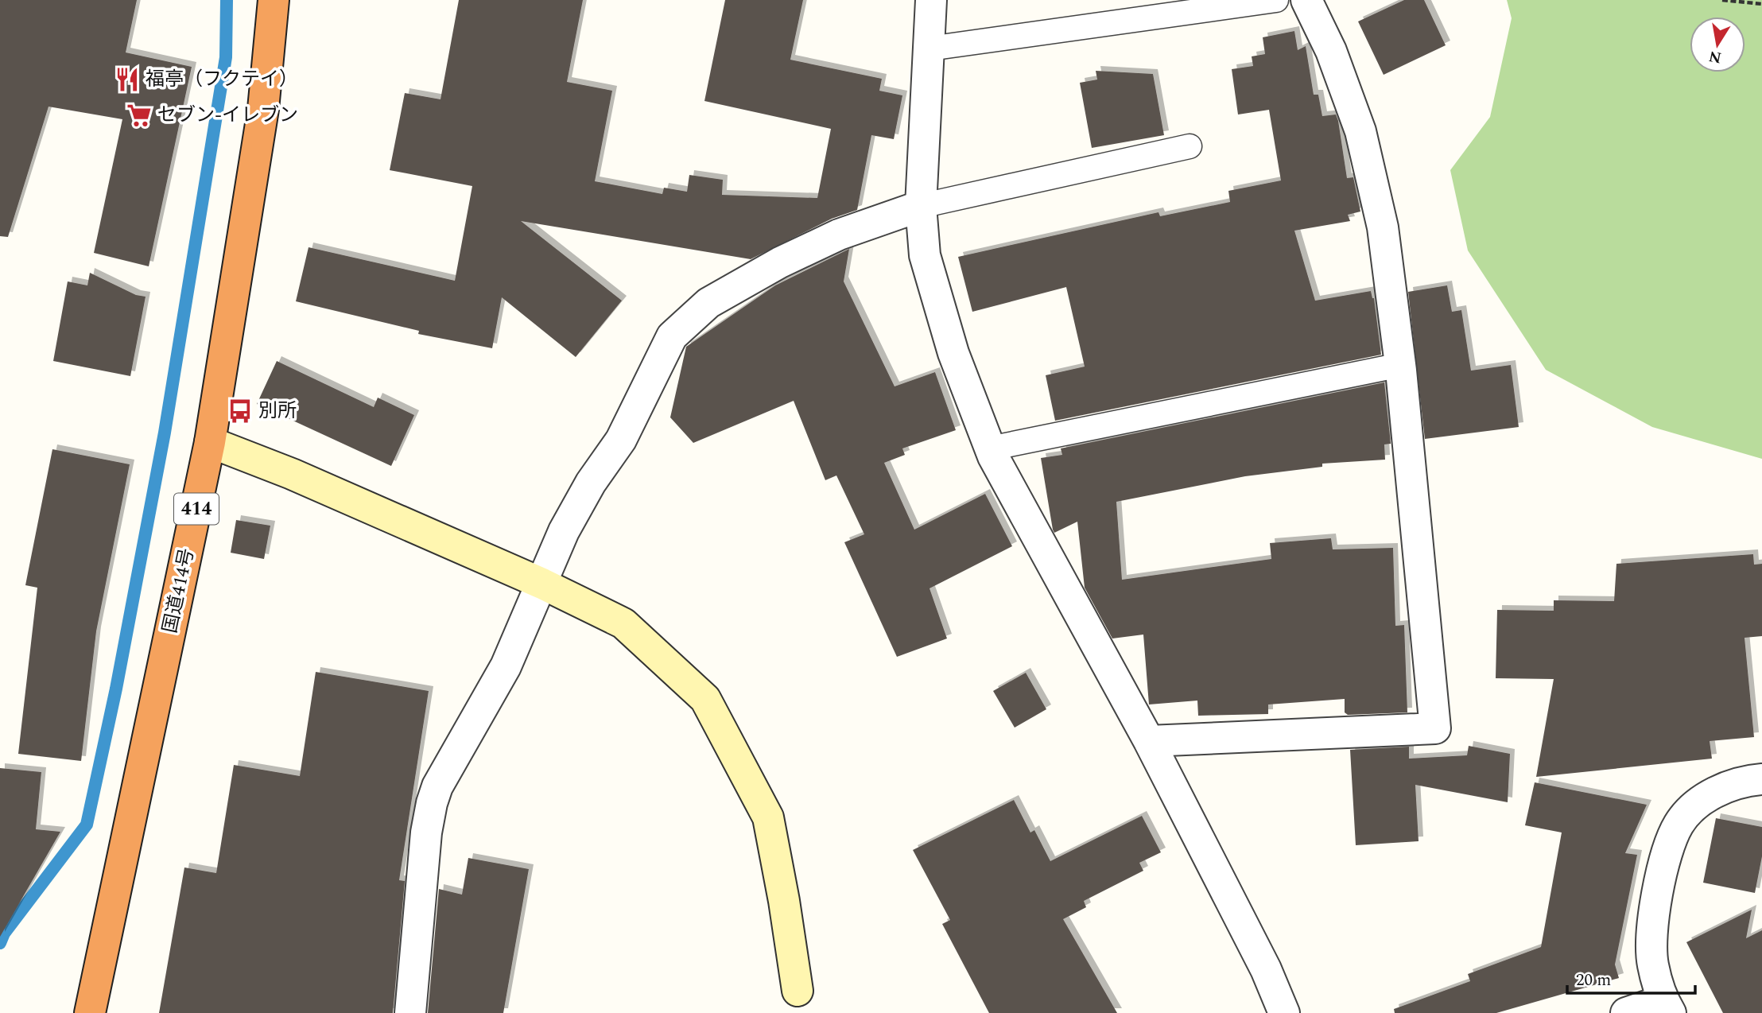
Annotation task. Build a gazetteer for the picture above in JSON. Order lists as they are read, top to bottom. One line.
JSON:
{"streets":{"highway":["414","国道414号"]},"places":{"restaurant":["福亭（フクテイ）"],"supermarket":["セブン-イレブン"],"bus stop":["別所"]},"scale_bar":"20 m","north":"bottom"}
